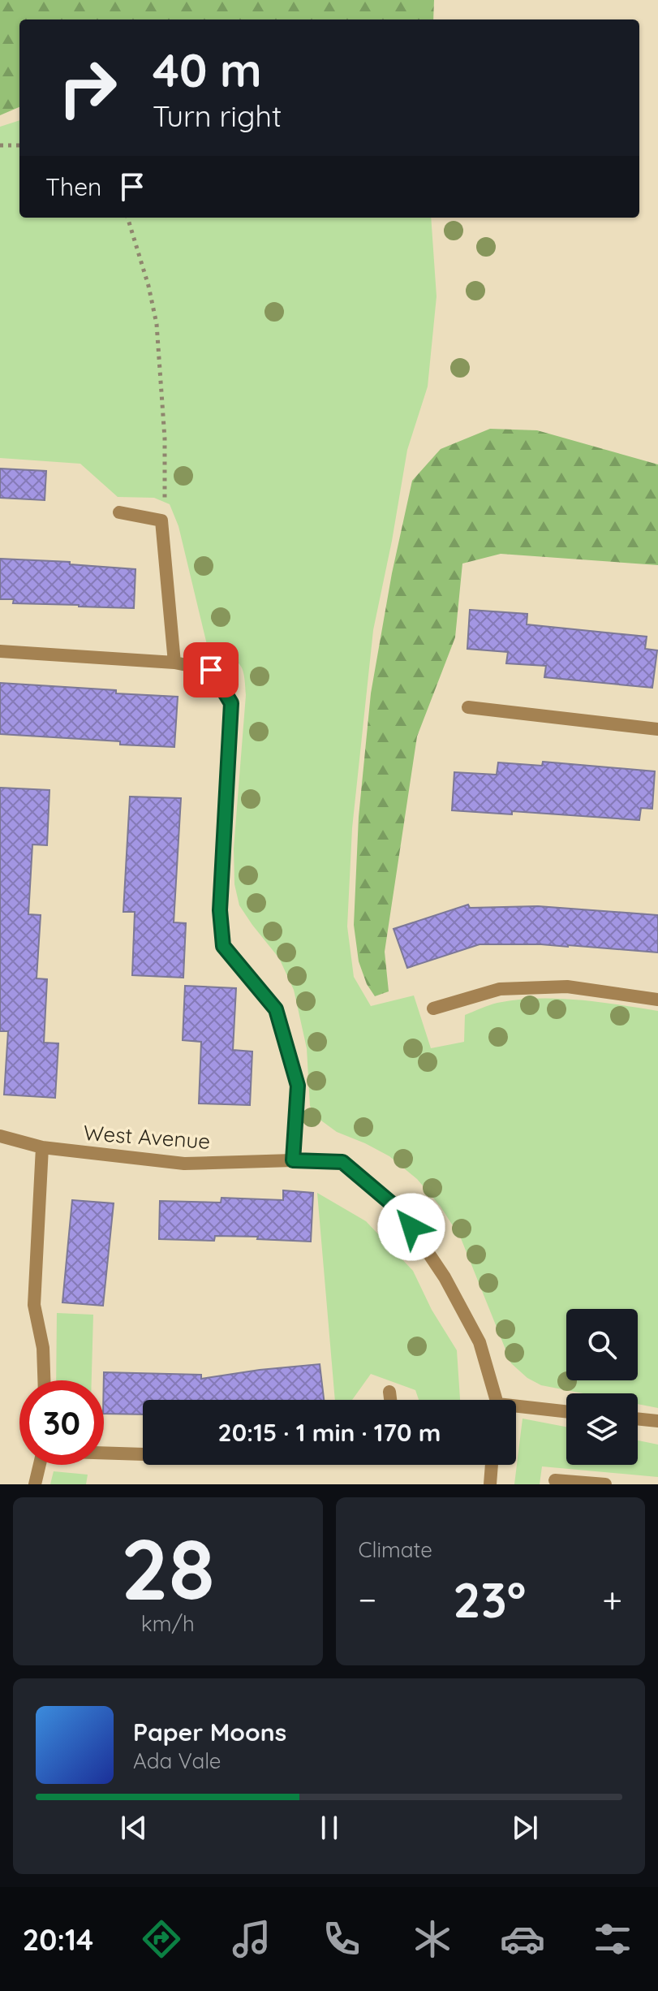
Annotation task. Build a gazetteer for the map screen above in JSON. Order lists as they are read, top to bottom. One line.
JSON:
{"streets":{"street":["West Avenue"]},"page":{"turn":["40 m","Turn right"],"then":"Then","limit":"30","trip":"20:15 · 1 min · 170 m","tile":[["28","km/h"],"Climate"],"heat":["−","23°","+"],"song":["Paper Moons","Ada Vale"],"tabs":"20:14"}}
